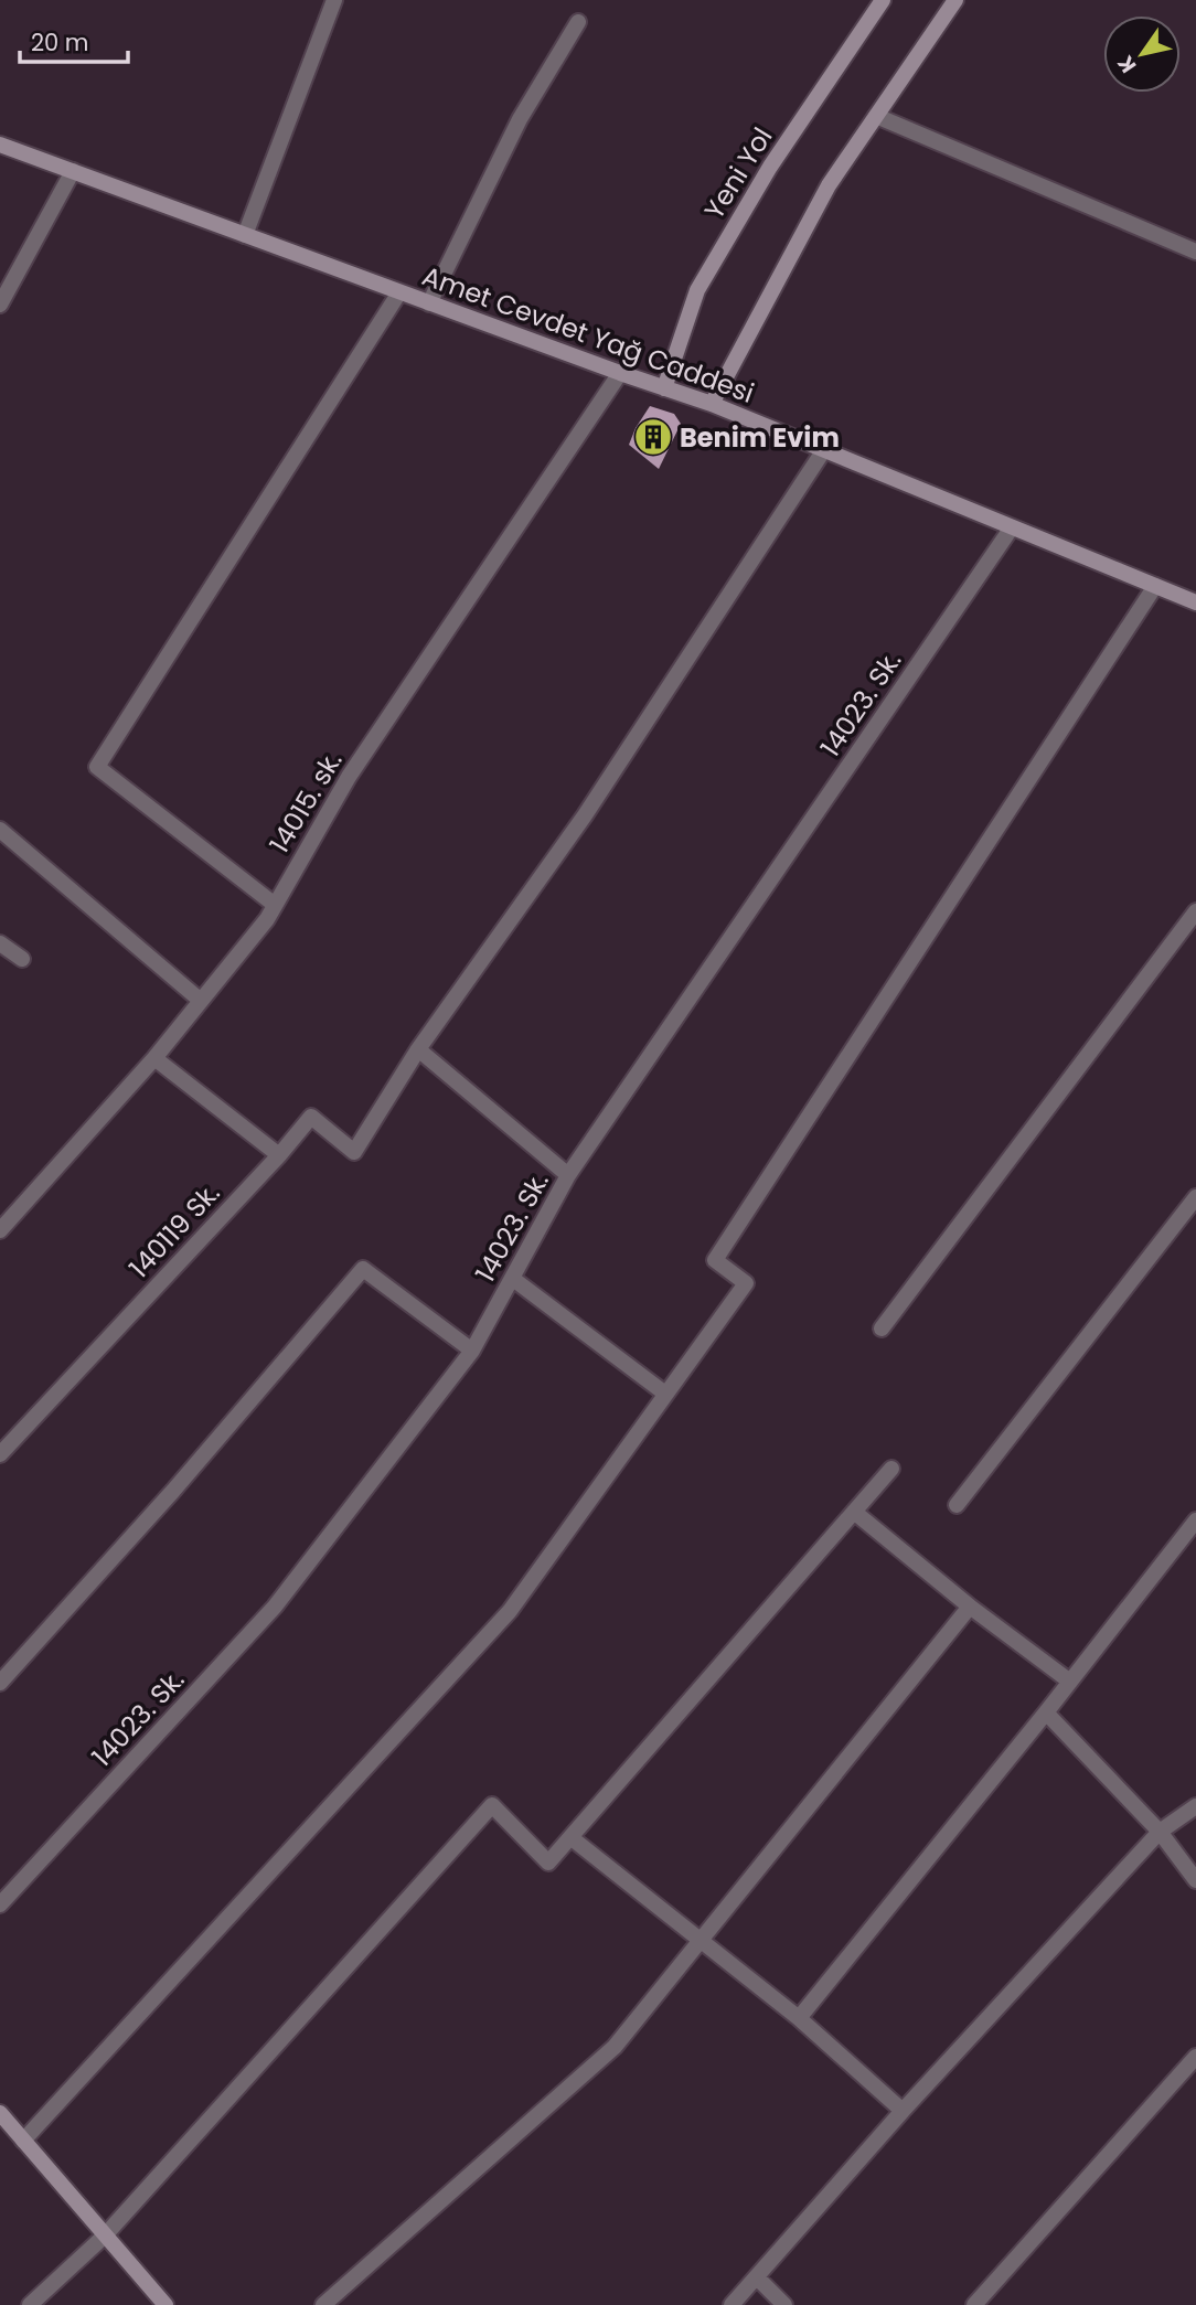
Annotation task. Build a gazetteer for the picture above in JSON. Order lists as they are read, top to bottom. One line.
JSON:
{"streets":{"main road":["Yeni Yol","Amet Cevdet Yağ Caddesi"],"street":["14023. Sk.","14015. sk.","140119 Sk."]},"crossings":[["Yeni Yol","Amet Cevdet Yağ Caddesi"],["Amet Cevdet Yağ Caddesi","14023. Sk."],["Amet Cevdet Yağ Caddesi","14015. sk."]],"places":{"building":["Benim Evim"]},"scale_bar":"20 m","north":"bottom left"}
